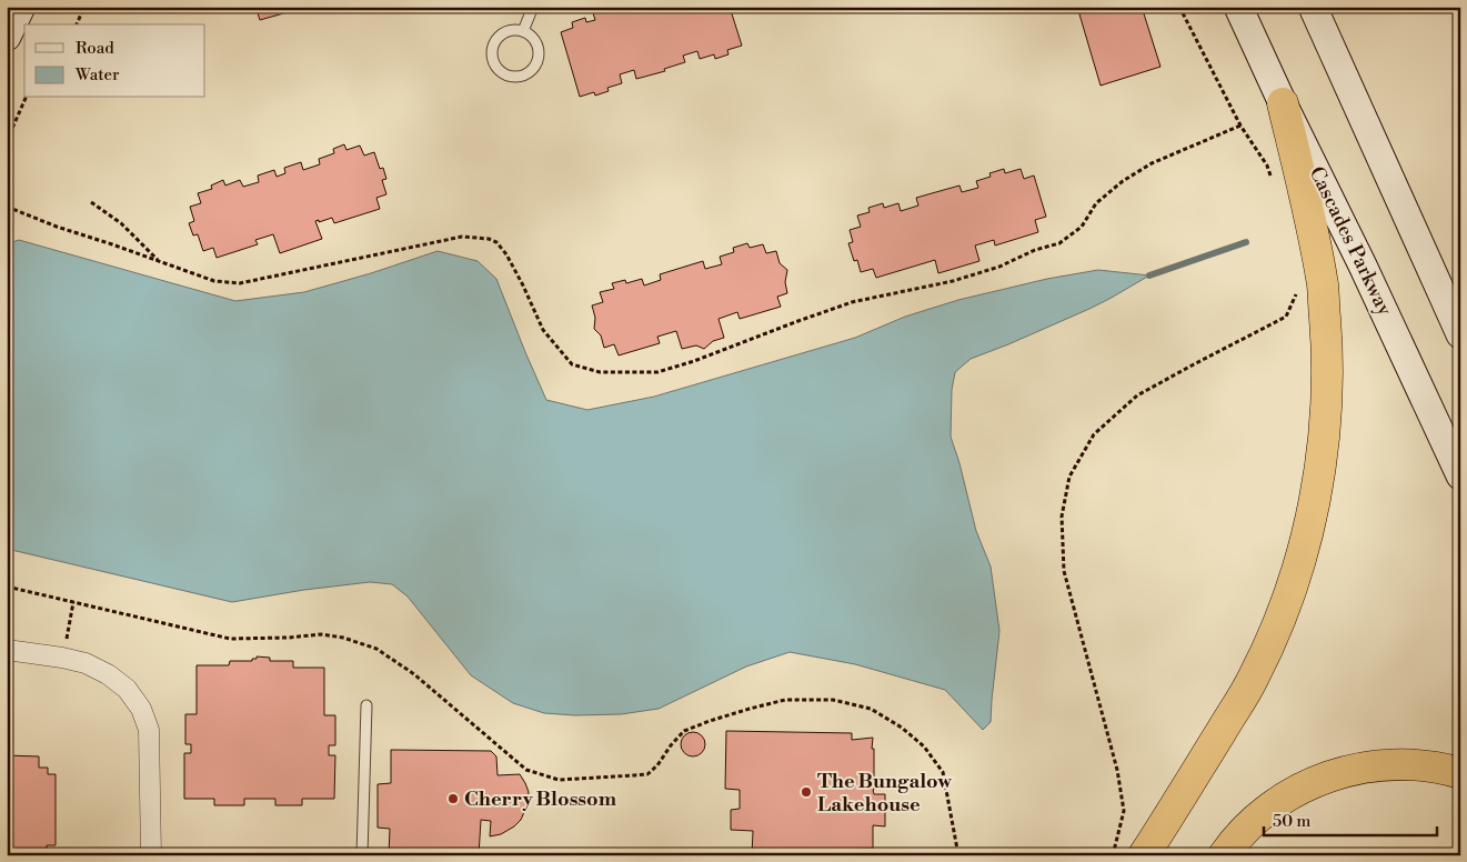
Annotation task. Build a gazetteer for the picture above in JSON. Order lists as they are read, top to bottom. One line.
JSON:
{"streets":{"main road":["Cascades Parkway"]},"places":["The Bungalow Lakehouse","Cherry Blossom"],"legend":["Road","Water"],"scale_bar":"50 m"}
